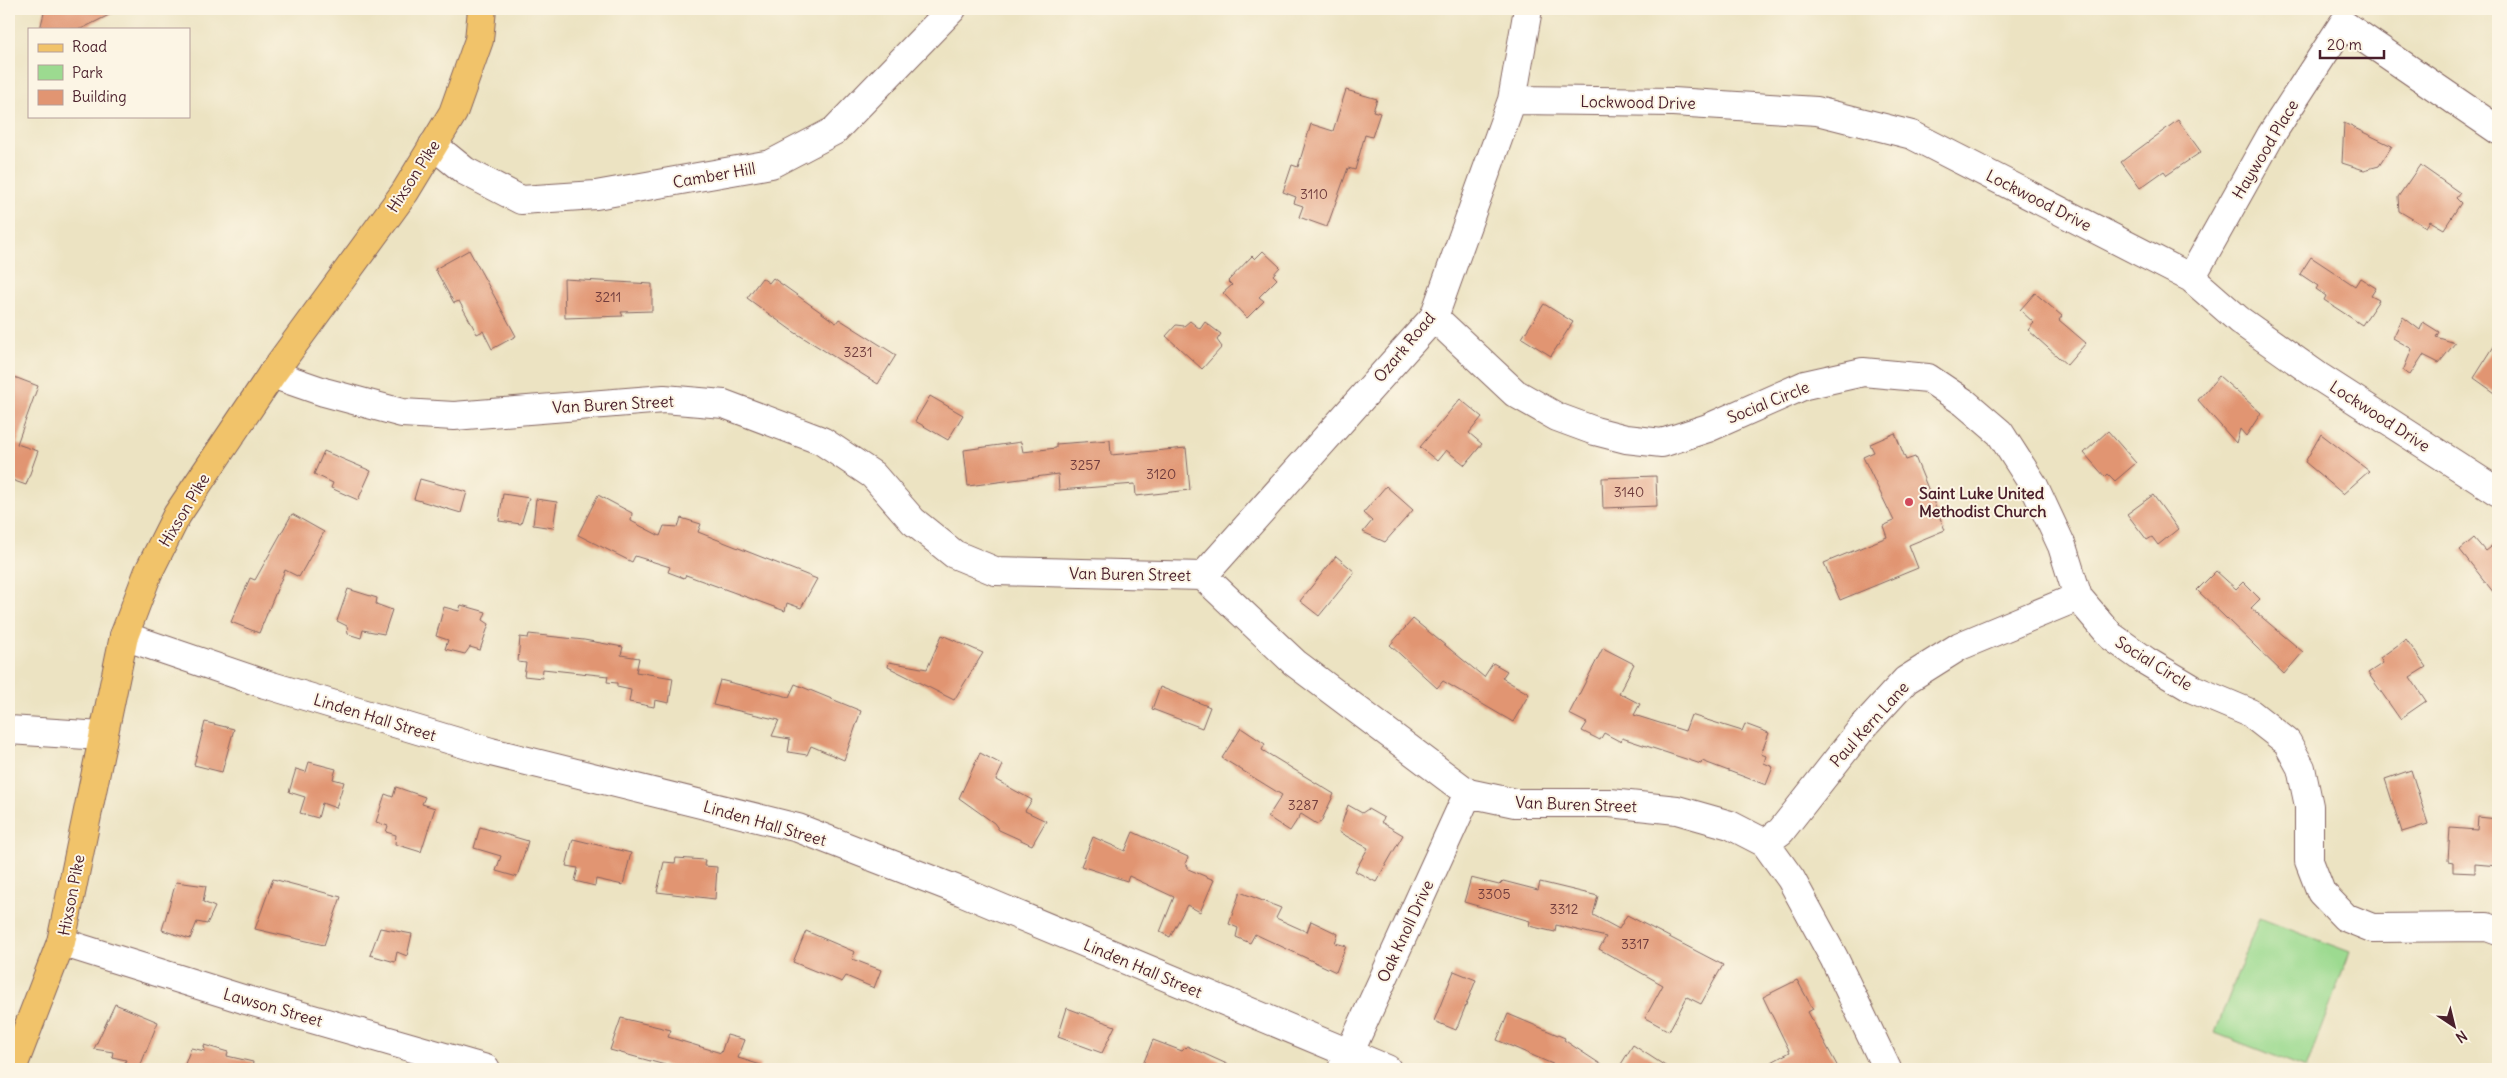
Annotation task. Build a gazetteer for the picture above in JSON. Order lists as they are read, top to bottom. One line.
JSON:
{"streets":{"main road":["Hixson Pike"],"street":["Lockwood Drive","Haywood Place","Camber Hill","Ozark Road","Social Circle","Van Buren Street","Linden Hall Street","Paul Kern Lane","Oak Knoll Drive","Lawson Street"]},"crossings":[["Lockwood Drive","Haywood Place"],["Lockwood Drive","Ozark Road"],["Camber Hill","Hixson Pike"],["Hixson Pike","Van Buren Street"],["Hixson Pike","Linden Hall Street"],["Hixson Pike","Lawson Street"],["Ozark Road","Social Circle"],["Ozark Road","Van Buren Street"],["Social Circle","Paul Kern Lane"],["Van Buren Street","Paul Kern Lane"],["Van Buren Street","Oak Knoll Drive"],["Linden Hall Street","Oak Knoll Drive"]],"places":["Saint Luke United Methodist Church"],"house_numbers":["3110","3211","3231","3257","3120","3140","3287","3305","3312","3317"],"legend":["Road","Park","Building"],"scale_bar":"20 m","north":"bottom right"}
